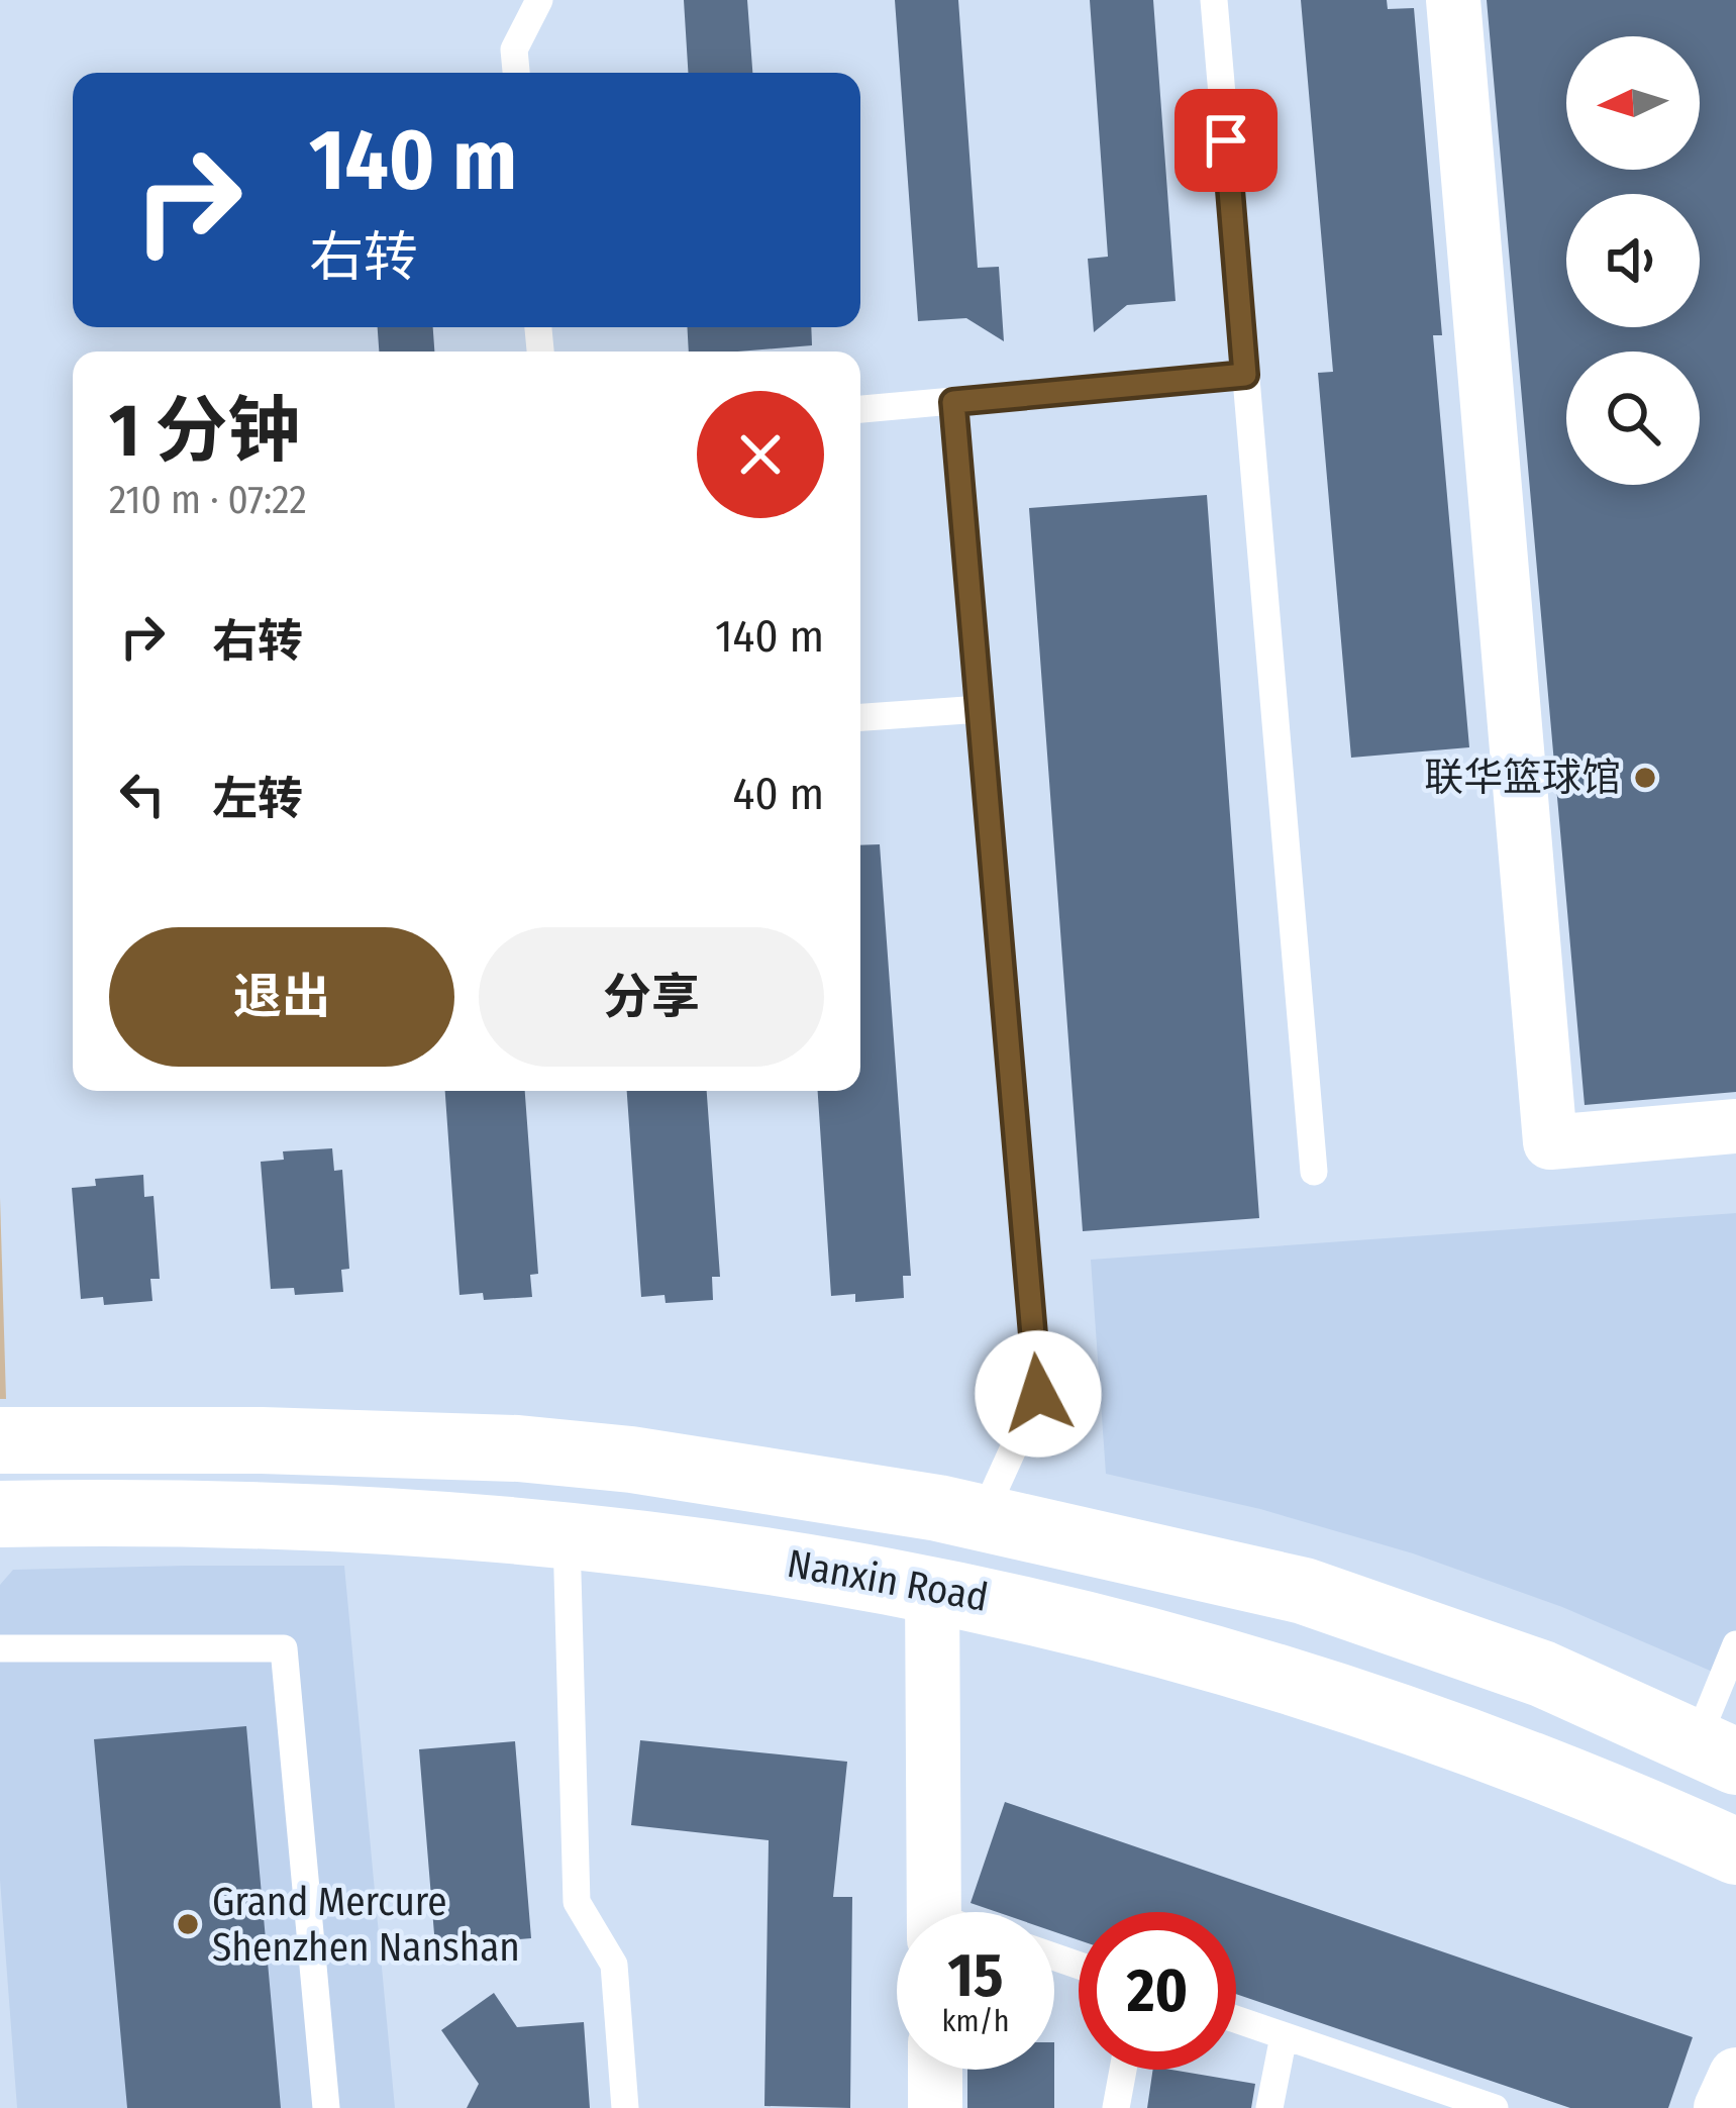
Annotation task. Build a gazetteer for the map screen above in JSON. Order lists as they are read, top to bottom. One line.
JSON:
{"streets":{"main road":["Nanxin Road"]},"places":["联华篮球馆","Grand Mercure Shenzhen Nanshan"],"north":"left","page":{"turn":["140 m","右转"],"heading":["1 分钟","210 m · 07:22"],"list":[{"name":"右转","value":"140 m"},{"name":"左转","value":"40 m"}],"buttons":["退出","分享"],"speed":"15 km/h","limit":"20"}}
